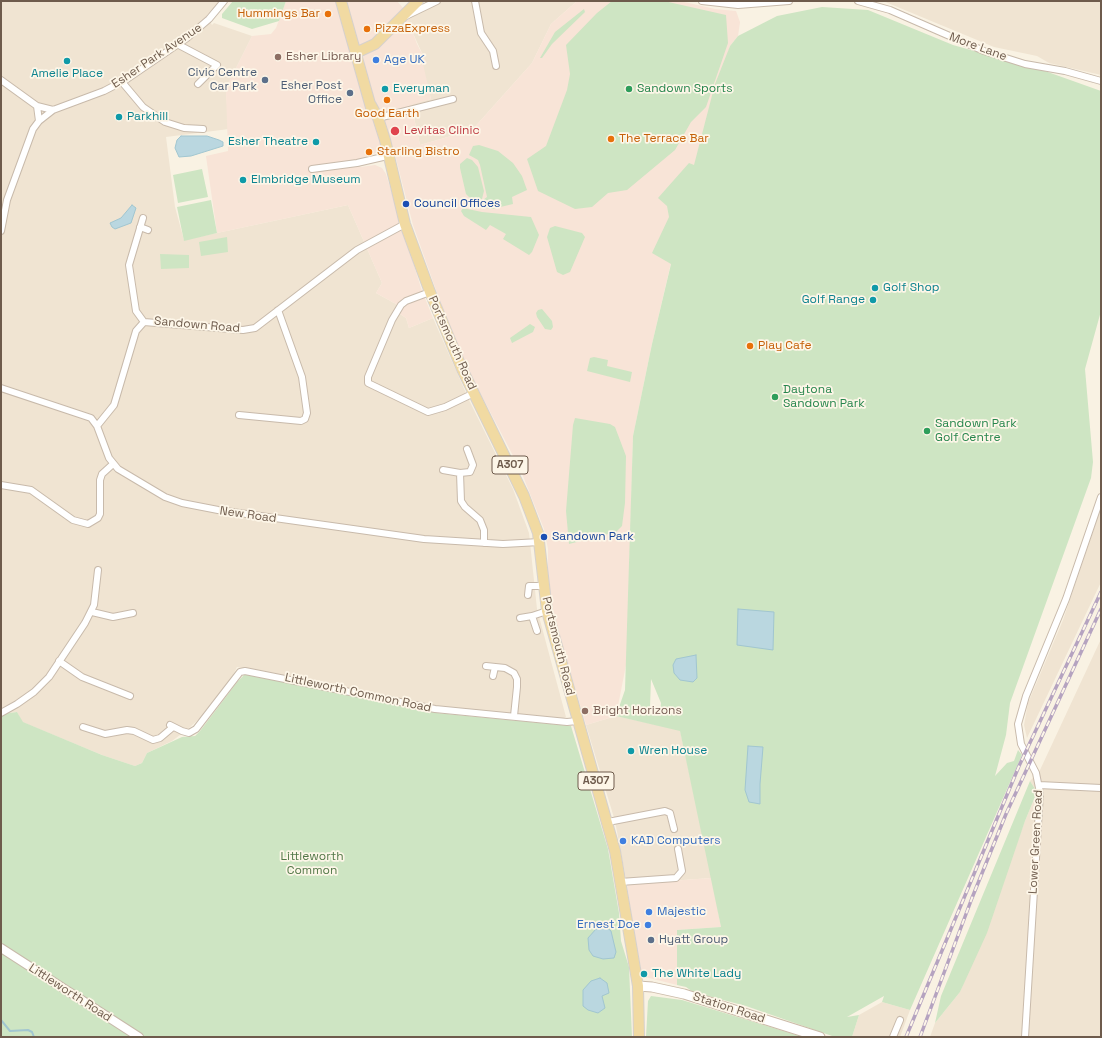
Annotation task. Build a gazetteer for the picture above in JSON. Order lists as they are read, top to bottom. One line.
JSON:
{"streets":{"main road":["Portsmouth Road","A307","Station Road"],"street":["More Lane","Esher Park Avenue","Sandown Road","New Road","Littleworth Common Road","Lower Green Road","Littleworth Road"]},"crossings":[["Sandown Road","Portsmouth Road"],["Sandown Road","New Road"],["Portsmouth Road","A307"],["Portsmouth Road","New Road"],["Portsmouth Road","Littleworth Common Road"],["Portsmouth Road","Station Road"]],"parks":["Littleworth Common"],"places":["Hummings Bar","PizzaExpress","Esher Library","Age UK","Amelie Place","Civic Centre Car Park","Everyman","Sandown Sports","Esher Post Office","Good Earth","Parkhill","Levitas Clinic","The Terrace Bar","Esher Theatre","Starling Bistro","Elmbridge Museum","Council Offices","Golf Shop","Golf Range","Play Cafe","Daytona Sandown Park","Sandown Park Golf Centre","Sandown Park","Bright Horizons","Wren House","KAD Computers","Majestic","Ernest Doe","Hyatt Group","The White Lady"]}
